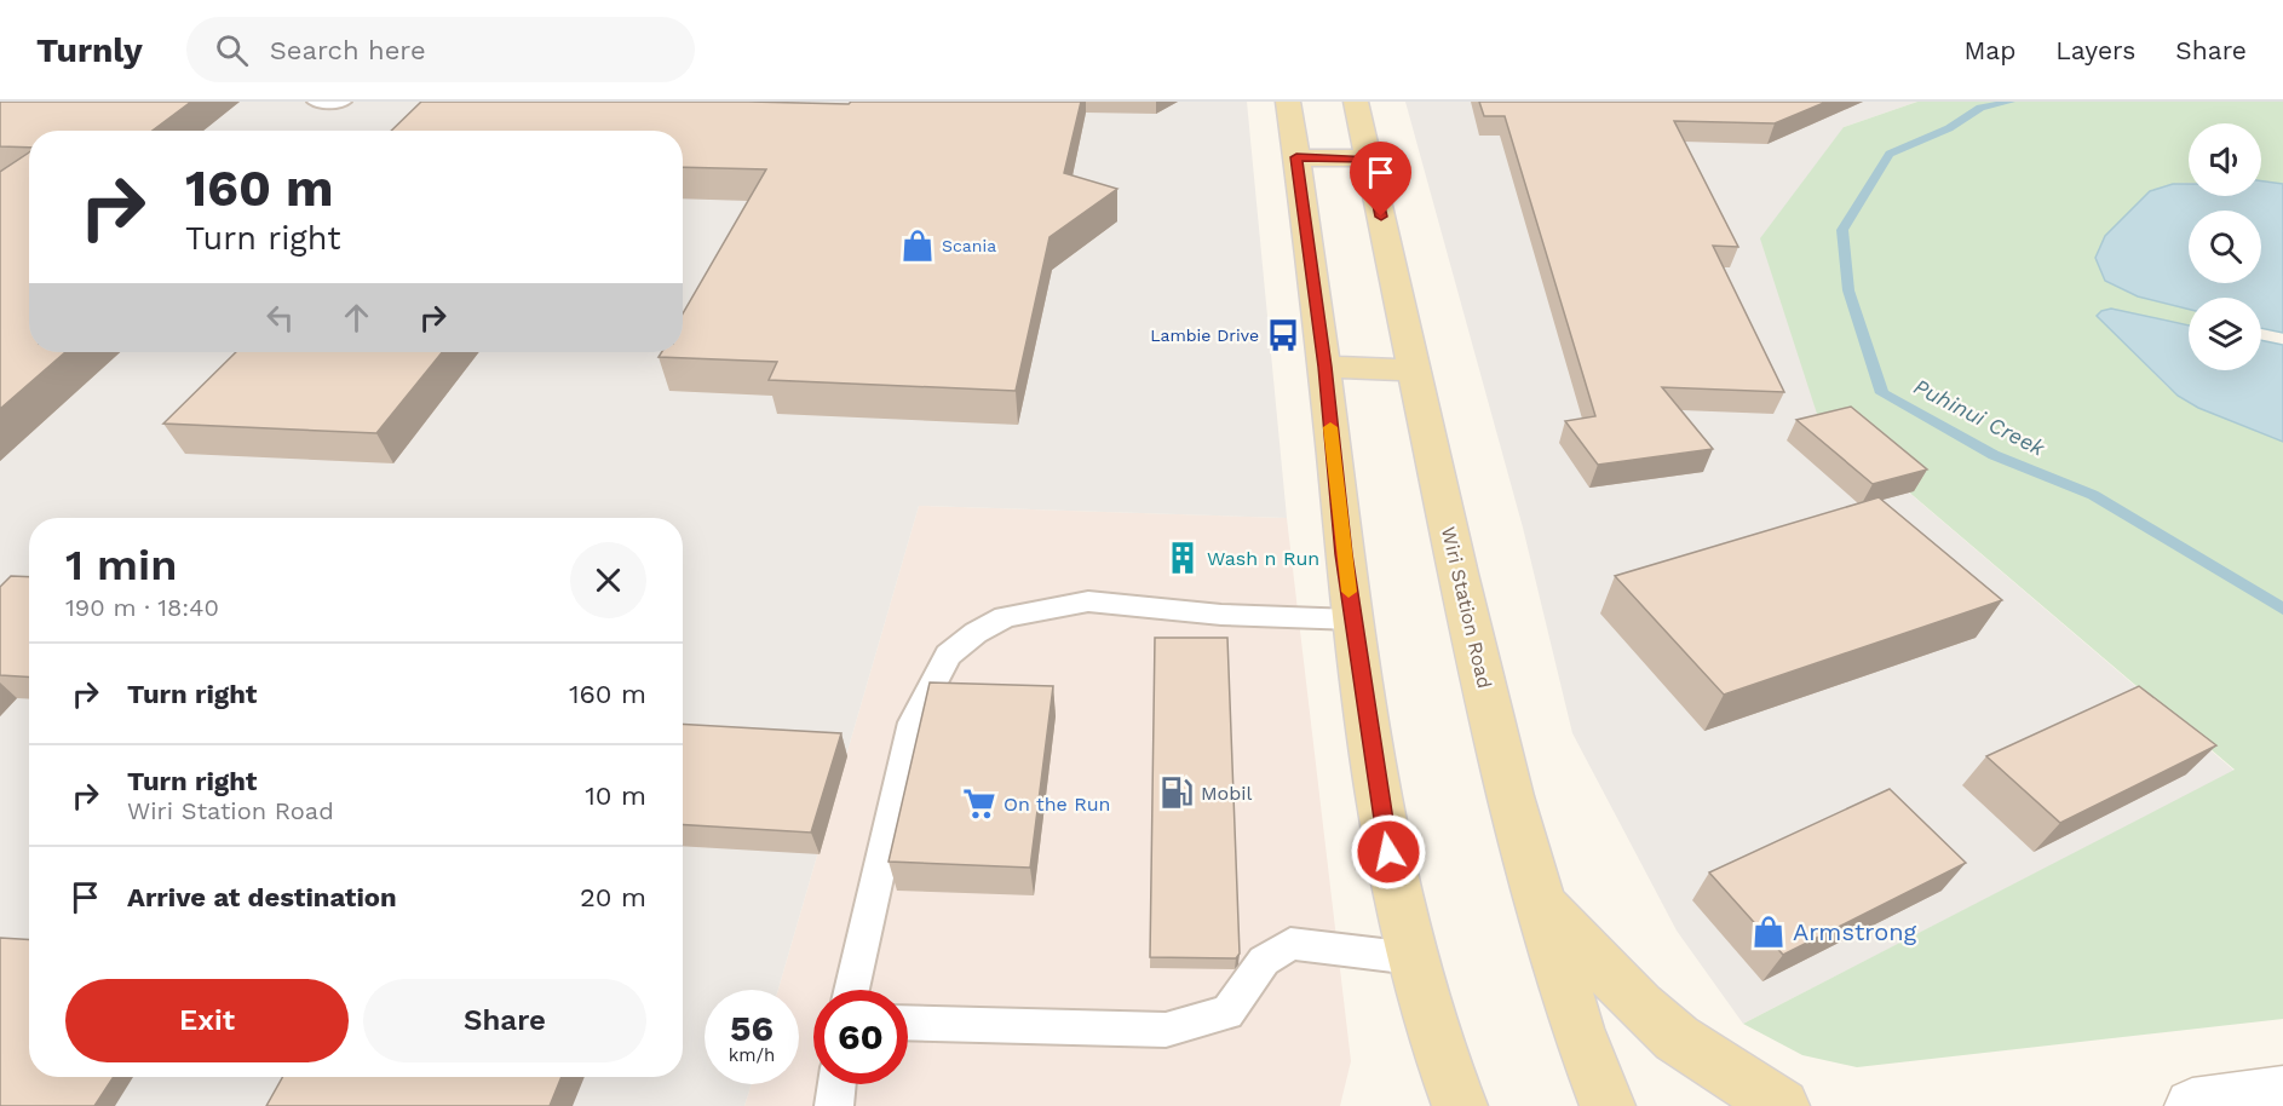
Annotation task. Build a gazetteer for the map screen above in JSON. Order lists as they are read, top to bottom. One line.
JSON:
{"streets":{"main road":["Wiri Station Road"]},"water":["Puhinui Creek"],"places":{"shop":["Scania","Armstrong"],"bus stop":["Lambie Drive"],"building":["Wash n Run"],"fuel station":["Mobil"],"supermarket":["On the Run"]},"page":{"header":"Turnly","search":"Search here","nav":["Map","Layers","Share"],"turn":["160 m","Turn right"],"heading":["1 min","190 m · 18:40"],"list":[{"name":"Turn right","value":"160 m"},{"name":"Turn right","note":"Wiri Station Road","value":"10 m"},{"name":"Arrive at destination","value":"20 m"}],"buttons":["Exit","Share"],"speed":"56 km/h","limit":"60"}}
